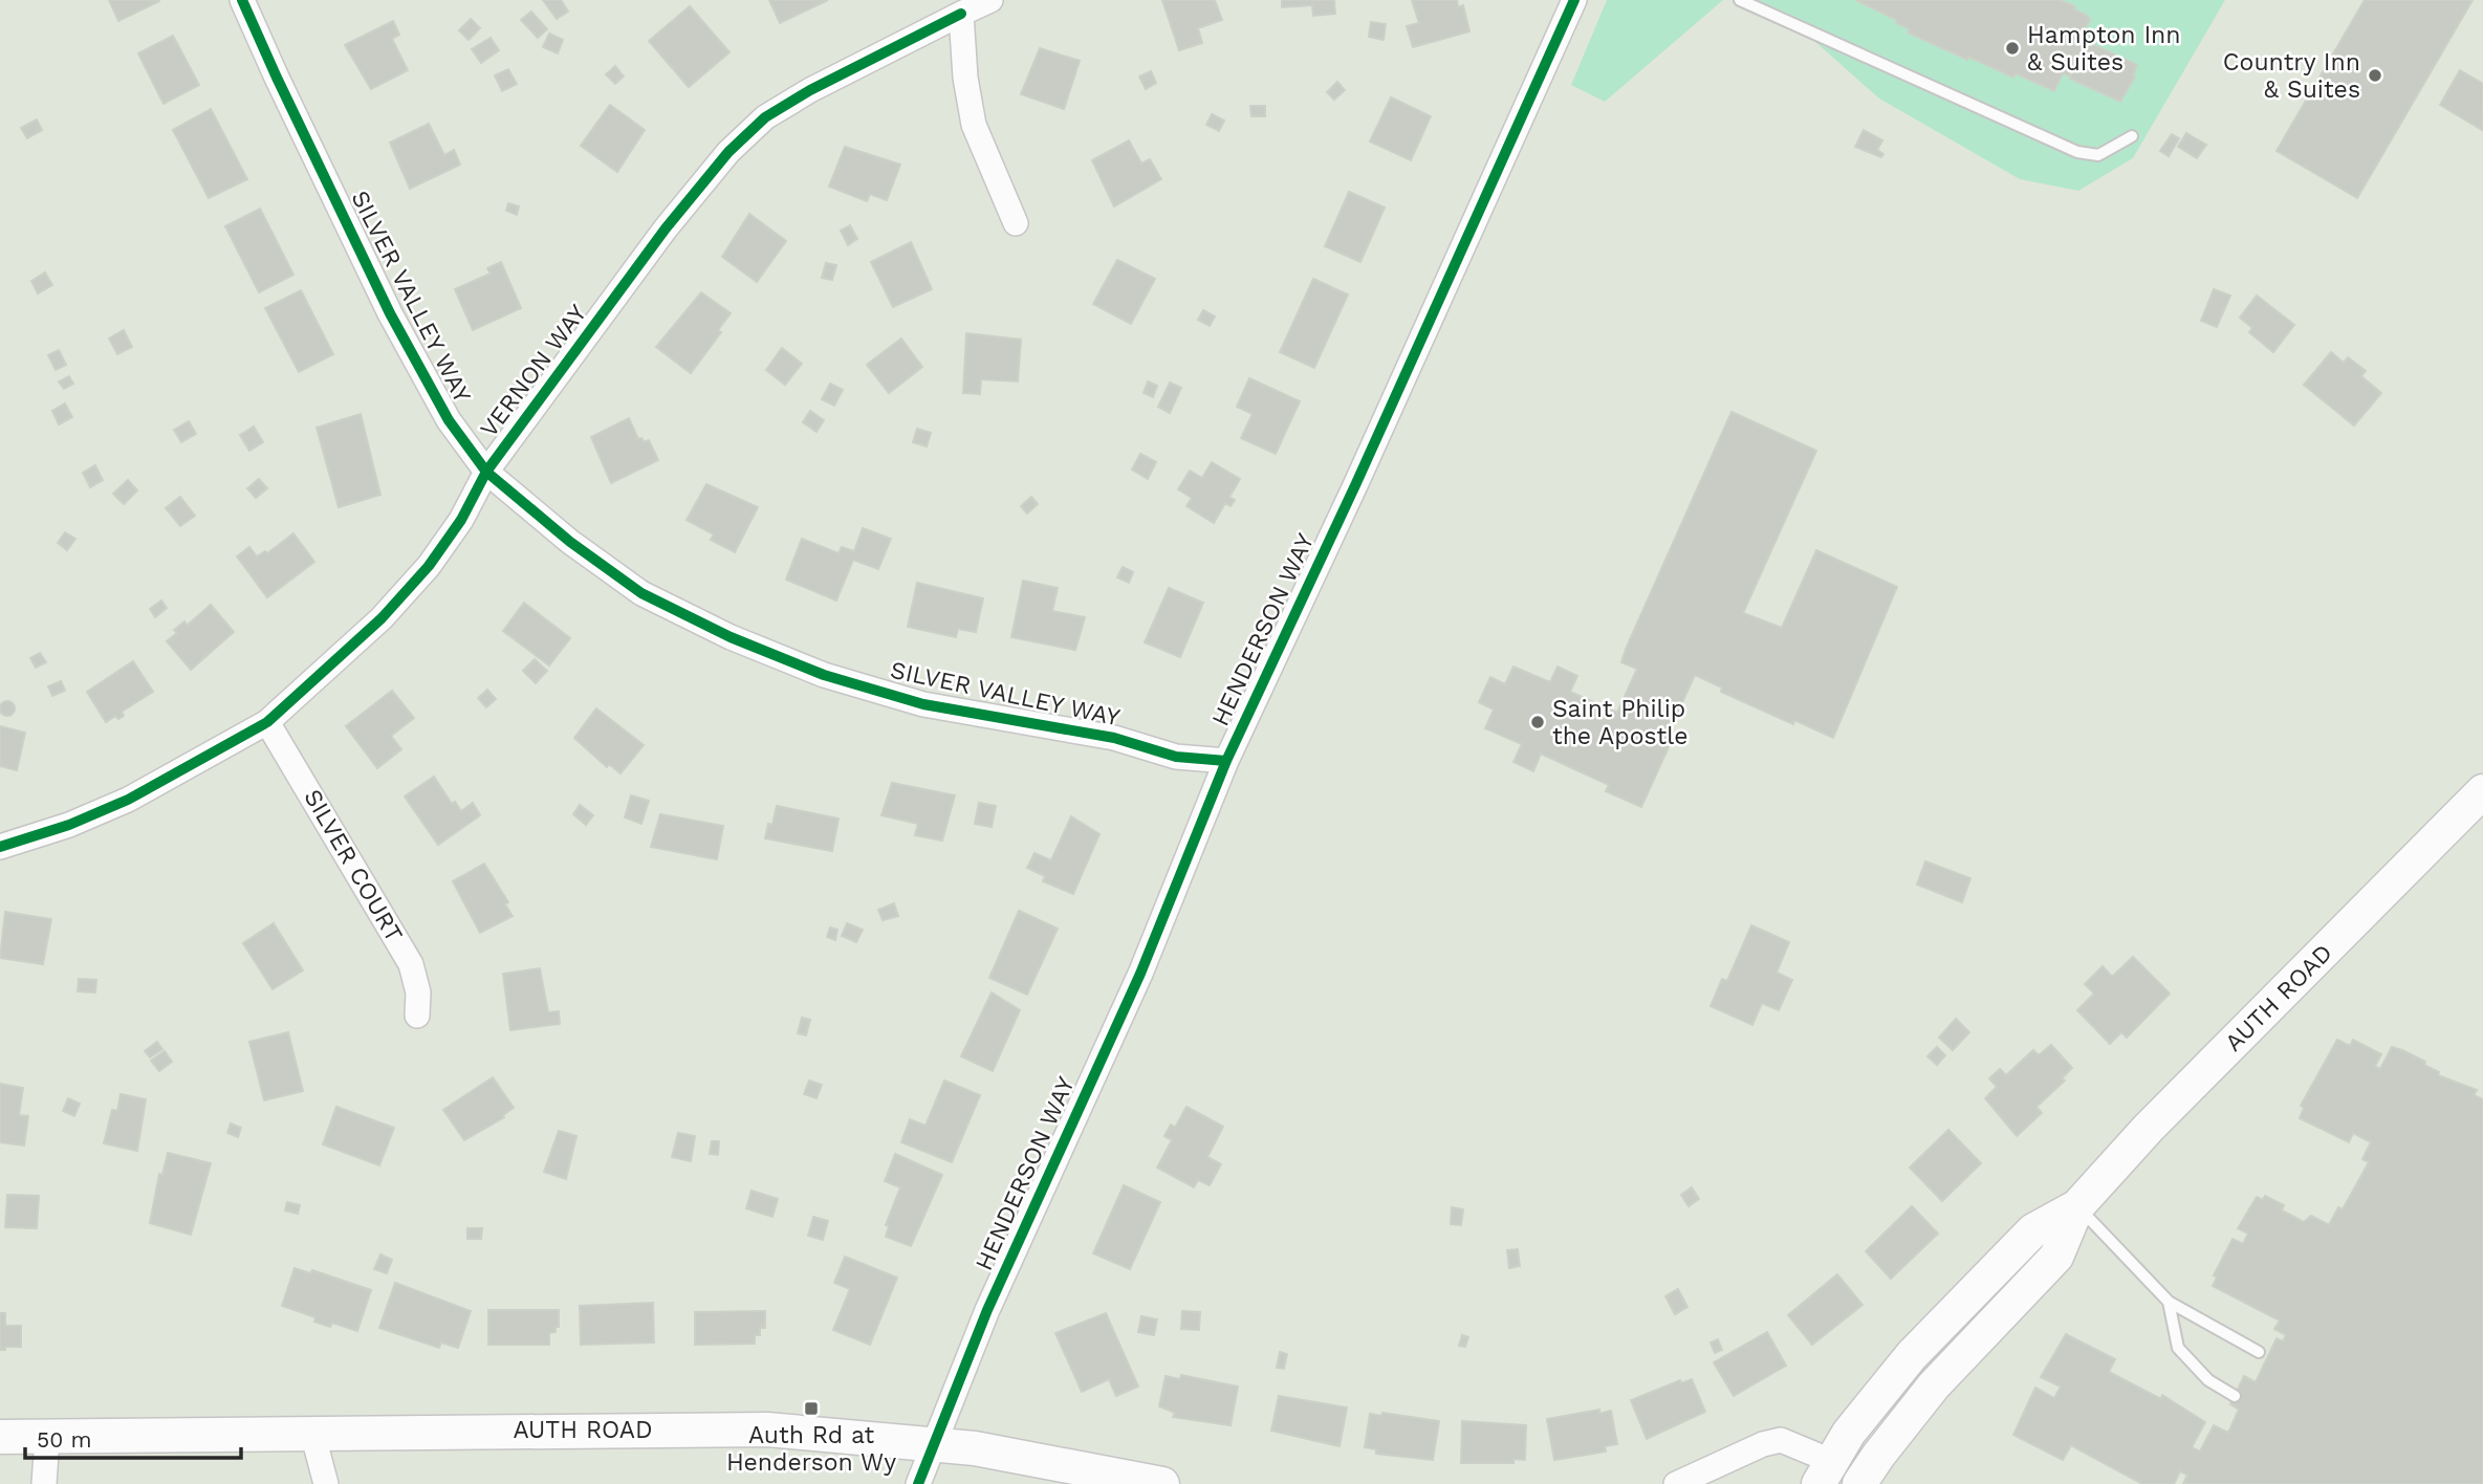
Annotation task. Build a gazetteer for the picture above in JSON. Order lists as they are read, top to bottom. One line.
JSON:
{"streets":{"main road":["AUTH ROAD"],"street":["SILVER VALLEY WAY","VERNON WAY","HENDERSON WAY","SILVER COURT"]},"crossings":[["SILVER VALLEY WAY","VERNON WAY"],["SILVER VALLEY WAY","HENDERSON WAY"],["VERNON WAY","SILVER COURT"],["HENDERSON WAY","AUTH ROAD"]],"places":{"other":["Hampton Inn & Suites","Country Inn & Suites","Saint Philip the Apostle"],"transit":["Auth Rd at Henderson Wy"]},"scale_bar":"50 m"}
